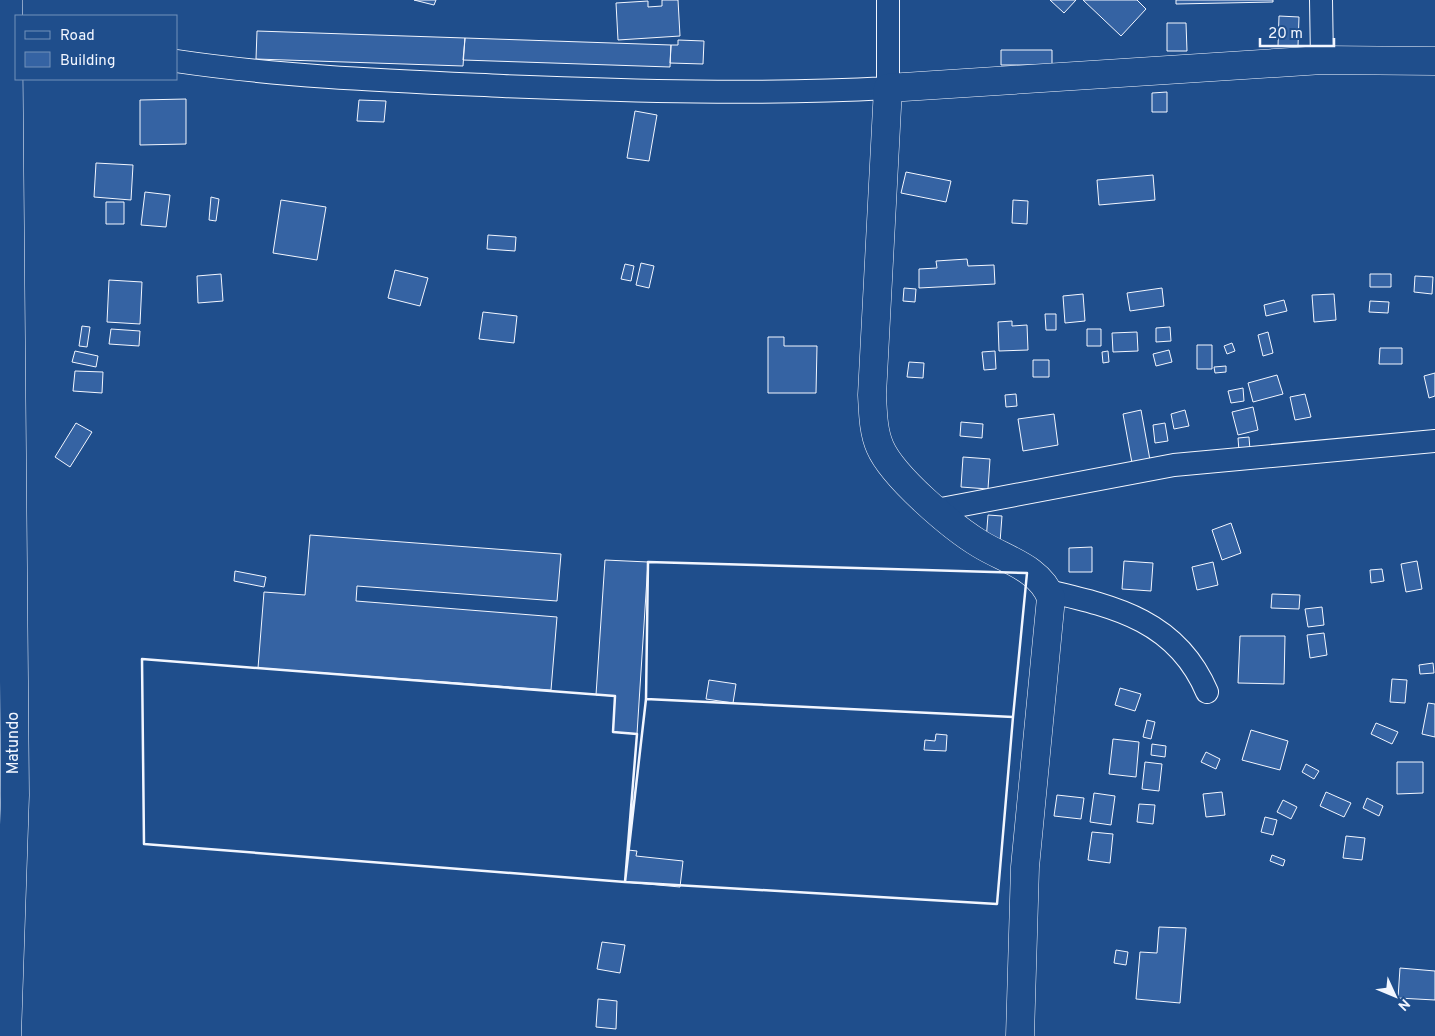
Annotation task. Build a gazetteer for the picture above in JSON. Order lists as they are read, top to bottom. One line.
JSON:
{"streets":{"street":["Matundo"]},"legend":["Road","Building"],"scale_bar":"20 m","north":"bottom right"}
